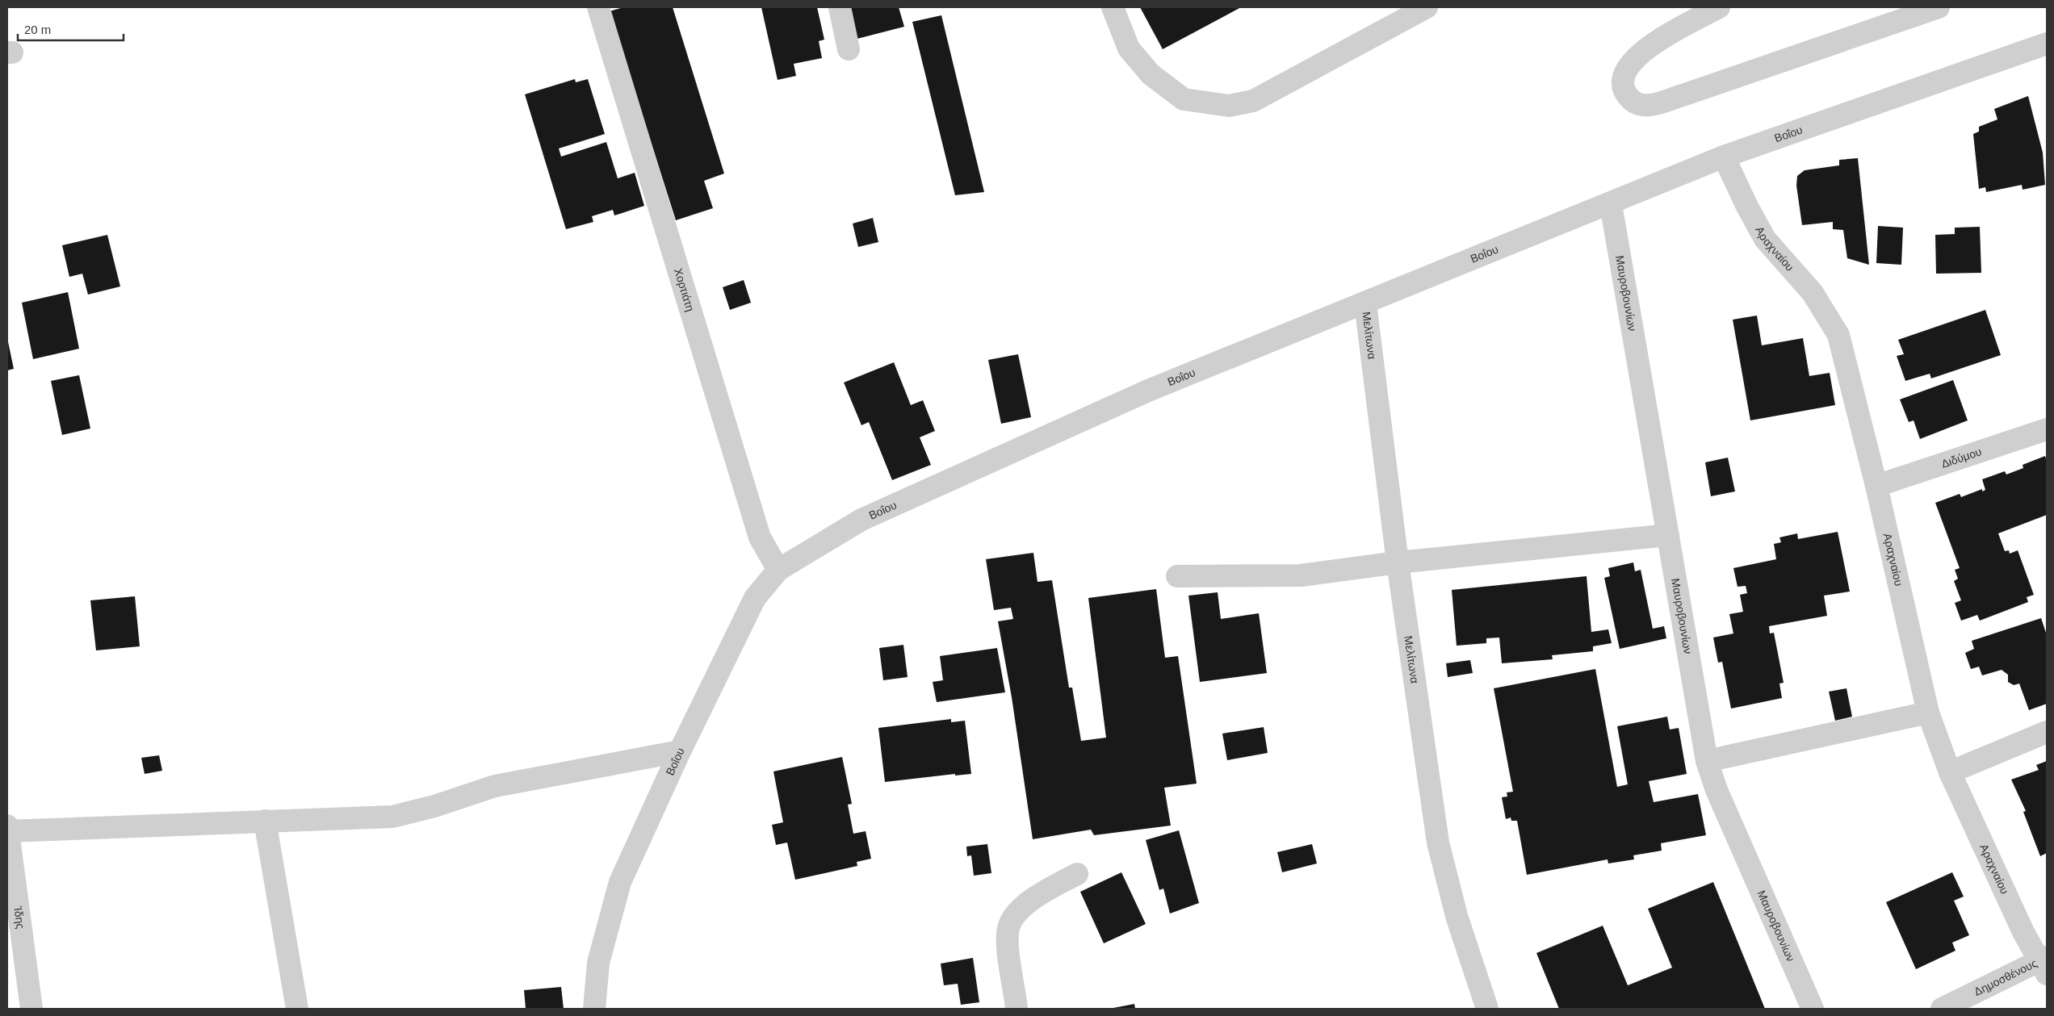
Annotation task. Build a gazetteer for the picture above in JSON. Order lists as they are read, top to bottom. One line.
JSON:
{"streets":{"street":["Βοΐου","Αραχναίου","Χορτιάτη","Μαυροβουνίων","Μελίτωνα","Διδύμου","Ίδης","Δημοσθένους"]},"crossings":[["Βοΐου","Αραχναίου"],["Βοΐου","Χορτιάτη"],["Βοΐου","Μαυροβουνίων"],["Βοΐου","Μελίτωνα"],["Αραχναίου","Διδύμου"],["Αραχναίου","Δημοσθένους"]],"scale_bar":"20 m"}
